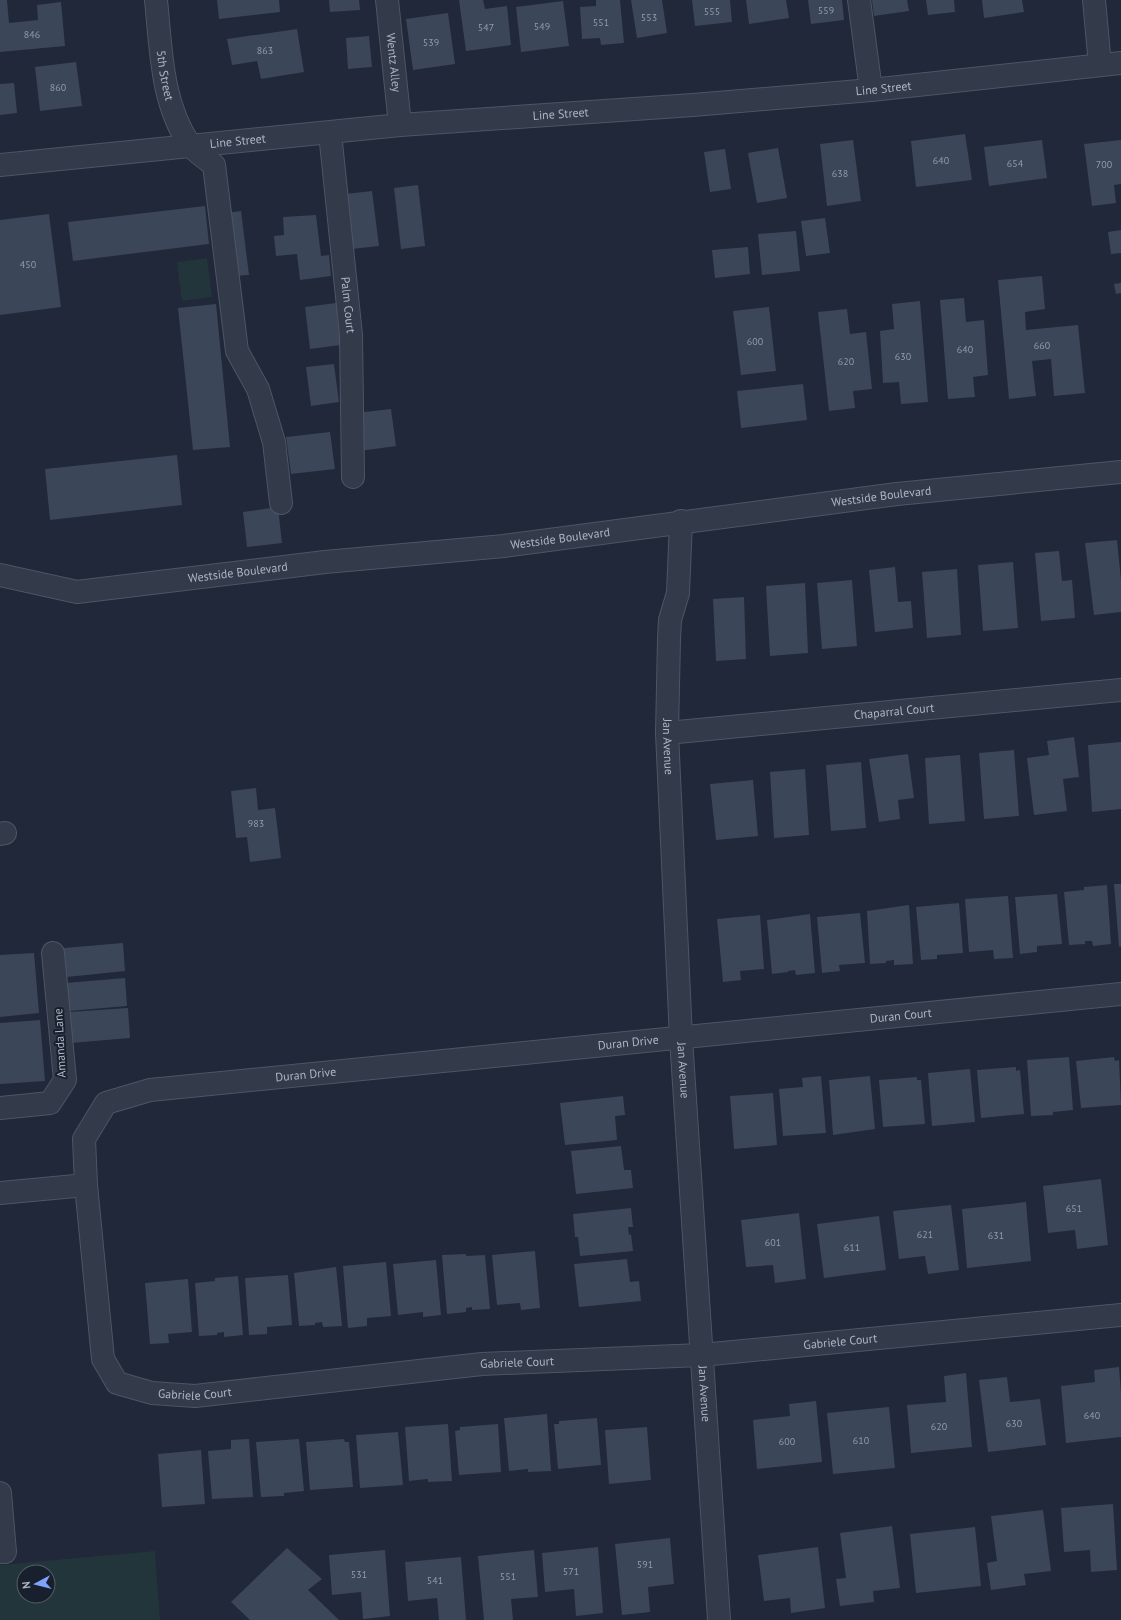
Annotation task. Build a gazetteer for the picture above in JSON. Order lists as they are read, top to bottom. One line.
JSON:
{"streets":{"street":["Wentz Alley","5th Street","Line Street","Palm Court","Westside Boulevard","Chaparral Court","Jan Avenue","Duran Court","Amanda Lane","Duran Drive","Gabriele Court"]},"crossings":[["Wentz Alley","Line Street"],["5th Street","Line Street"],["Line Street","Palm Court"],["Westside Boulevard","Jan Avenue"],["Chaparral Court","Jan Avenue"],["Jan Avenue","Duran Court"],["Jan Avenue","Duran Drive"],["Jan Avenue","Gabriele Court"],["Duran Court","Duran Drive"],["Duran Drive","Gabriele Court"]],"house_numbers":["559","555","553","551","549","547","846","539","863","860","640","654","700","638","450","600","660","640","630","620","983","651","621","631","601","611","640","630","620","610","600","591","571","531","551","541"],"north":"left"}
